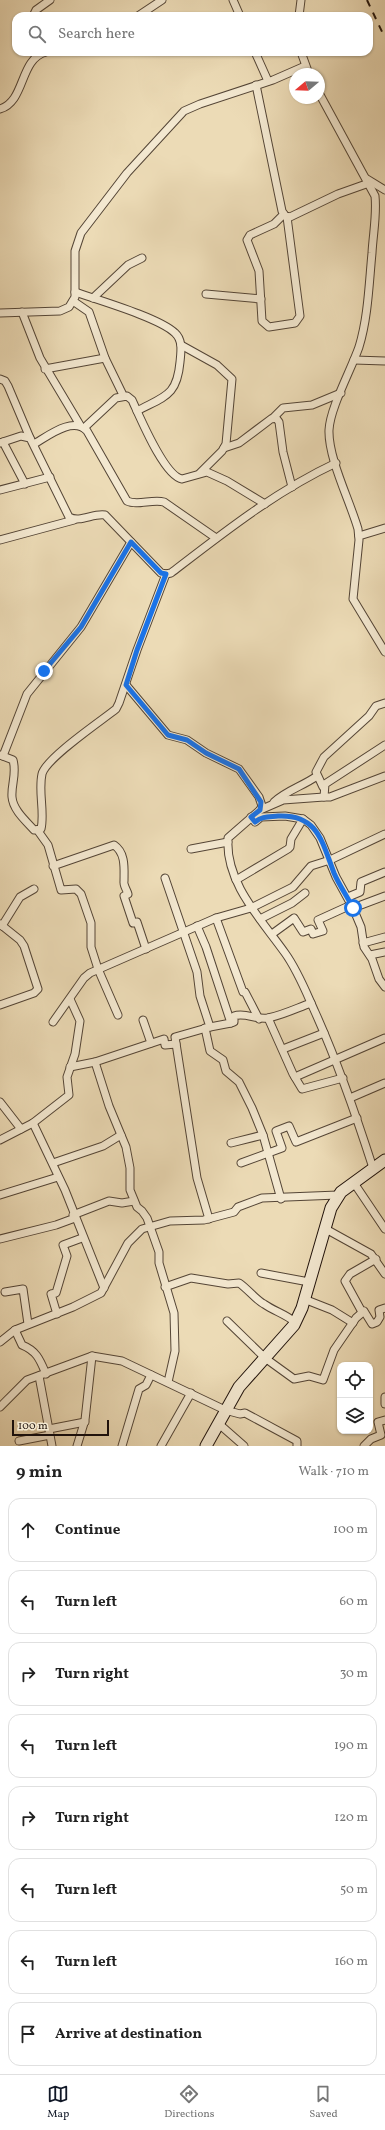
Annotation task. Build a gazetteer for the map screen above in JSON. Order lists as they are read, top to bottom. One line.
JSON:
{"scale_bar":"100 m","north":"left","page":{"search":"Search here","scale":"100 m","heading":["9 min","Walk · 710 m"],"list":[["Continue","100 m"],["Turn left","60 m"],["Turn right","30 m"],["Turn left","190 m"],["Turn right","120 m"],["Turn left","50 m"],["Turn left","160 m"],"Arrive at destination"],"nav":["Map","Directions","Saved"]}}
